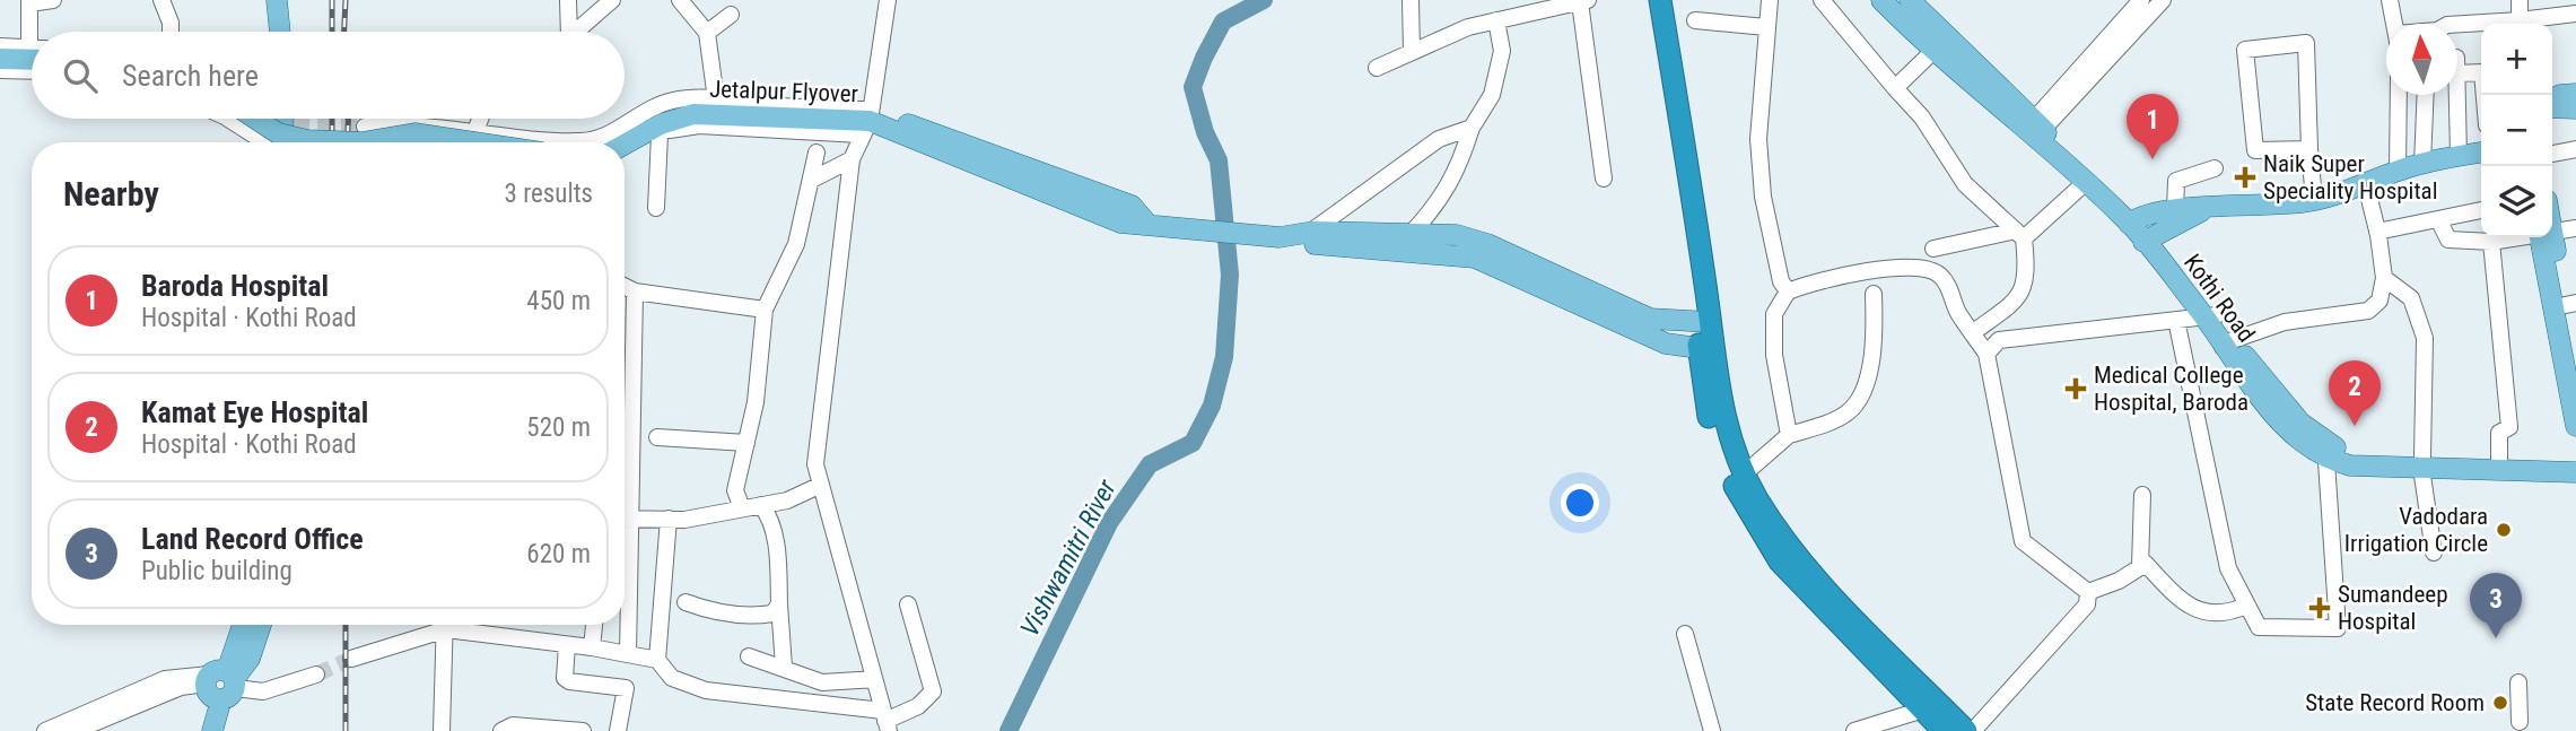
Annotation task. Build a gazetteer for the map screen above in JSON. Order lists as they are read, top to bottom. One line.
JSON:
{"streets":{"main road":["Jetalpur Flyover","Kothi Road"]},"water":["Vishwamitri River"],"places":{"health":["Naik Super Speciality Hospital","Medical College Hospital, Baroda","Sumandeep Hospital"],"other":["Vadodara Irrigation Circle","State Record Room"]},"north":"top","page":{"map_buttons":["+","−"],"search":"Search here","pins":["1","2","3"],"heading":["Nearby","3 results"],"list":[{"mark":"1","name":"Baroda Hospital","note":"Hospital · Kothi Road","value":"450 m"},{"mark":"2","name":"Kamat Eye Hospital","note":"Hospital · Kothi Road","value":"520 m"},{"mark":"3","name":"Land Record Office","note":"Public building","value":"620 m"}]}}
